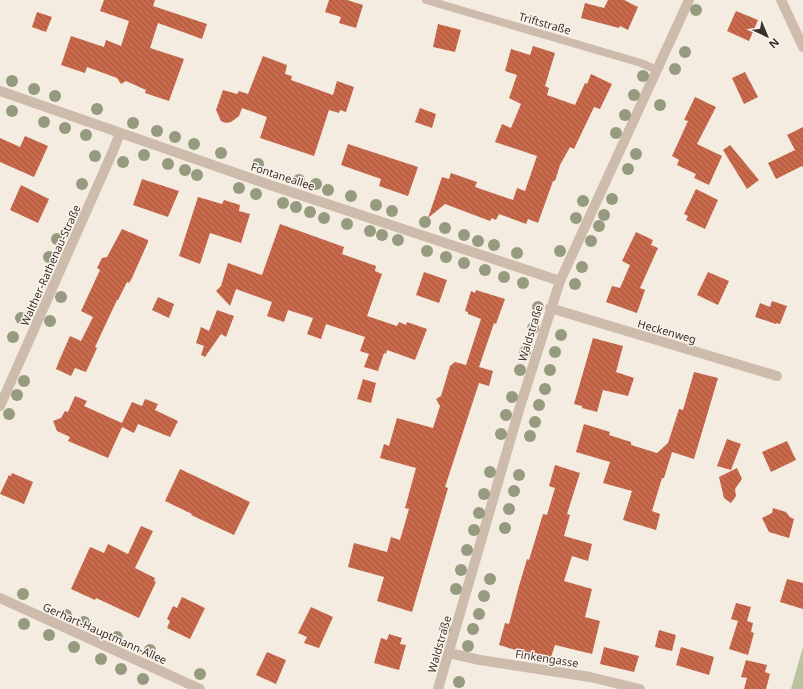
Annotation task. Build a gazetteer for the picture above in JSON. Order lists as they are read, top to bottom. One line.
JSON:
{"streets":{"street":["Fontaneallee","Walther-Rathenau-Straße","Heckenweg","Waldstraße","Gerhart-Hauptmann-Allee","Finkengasse"],"lane":["Triftstraße"]},"crossings":[["Triftstraße","Waldstraße"],["Fontaneallee","Walther-Rathenau-Straße"],["Fontaneallee","Waldstraße"],["Heckenweg","Waldstraße"],["Waldstraße","Finkengasse"]],"north":"bottom right"}
